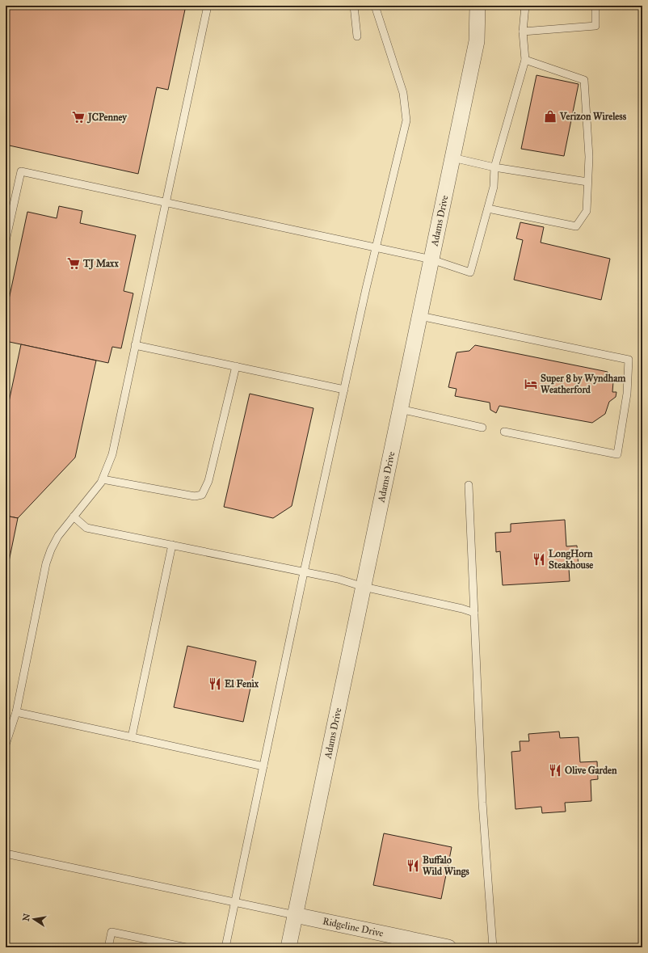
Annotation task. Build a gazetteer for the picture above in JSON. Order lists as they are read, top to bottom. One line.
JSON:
{"streets":{"street":["Adams Drive","Ridgeline Drive"]},"crossings":[["Adams Drive","Ridgeline Drive"]],"places":{"shop":["Verizon Wireless"],"supermarket":["JCPenney","TJ Maxx"],"hotel":["Super 8 by Wyndham Weatherford"],"restaurant":["LongHorn Steakhouse","El Fenix","Olive Garden","Buffalo Wild Wings"]},"north":"left"}
